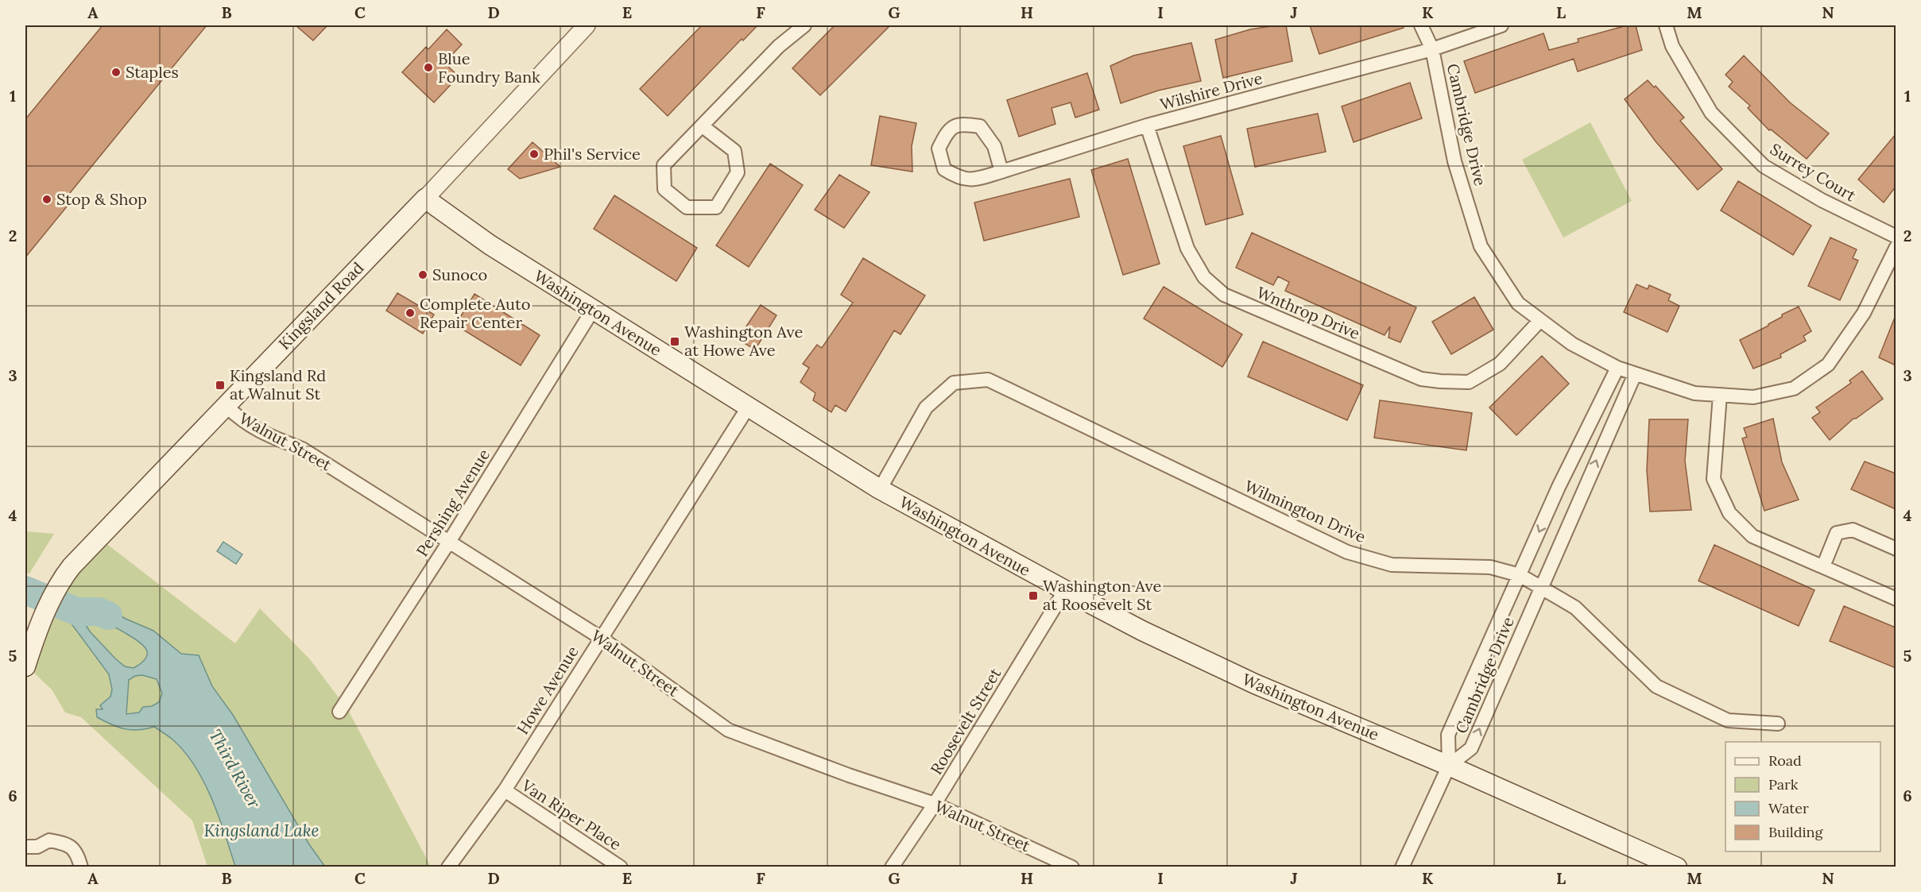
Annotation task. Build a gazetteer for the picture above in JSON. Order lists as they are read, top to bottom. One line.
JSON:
{"streets":{"main road":["Kingsland Road","Washington Avenue"],"street":["Wilshire Drive","Cambridge Drive","Surrey Court","Wnthrop Drive","Walnut Street","Pershing Avenue","Wilmington Drive","Howe Avenue","Roosevelt Street","Van Riper Place"]},"crossings":[["Wilshire Drive","Cambridge Drive"],["Wilshire Drive","Wnthrop Drive"],["Cambridge Drive","Washington Avenue"],["Cambridge Drive","Wnthrop Drive"],["Cambridge Drive","Wilmington Drive"],["Kingsland Road","Washington Avenue"],["Kingsland Road","Walnut Street"],["Washington Avenue","Pershing Avenue"],["Washington Avenue","Wilmington Drive"],["Washington Avenue","Howe Avenue"],["Washington Avenue","Roosevelt Street"],["Walnut Street","Pershing Avenue"],["Walnut Street","Howe Avenue"],["Walnut Street","Roosevelt Street"],["Howe Avenue","Van Riper Place"]],"water":["Third River","Kingsland Lake"],"places":{"other":["Blue Foundry Bank","Staples","Phil's Service","Stop & Shop","Sunoco","Complete Auto Repair Center"],"transit":["Washington Ave at Howe Ave","Kingsland Rd at Walnut St","Washington Ave at Roosevelt St"]},"legend":["Road","Park","Water","Building"],"grid":{"columns":["A","B","C","D","E","F","G","H","I","J","K","L","M","N"],"rows":["1","2","3","4","5","6"]}}
